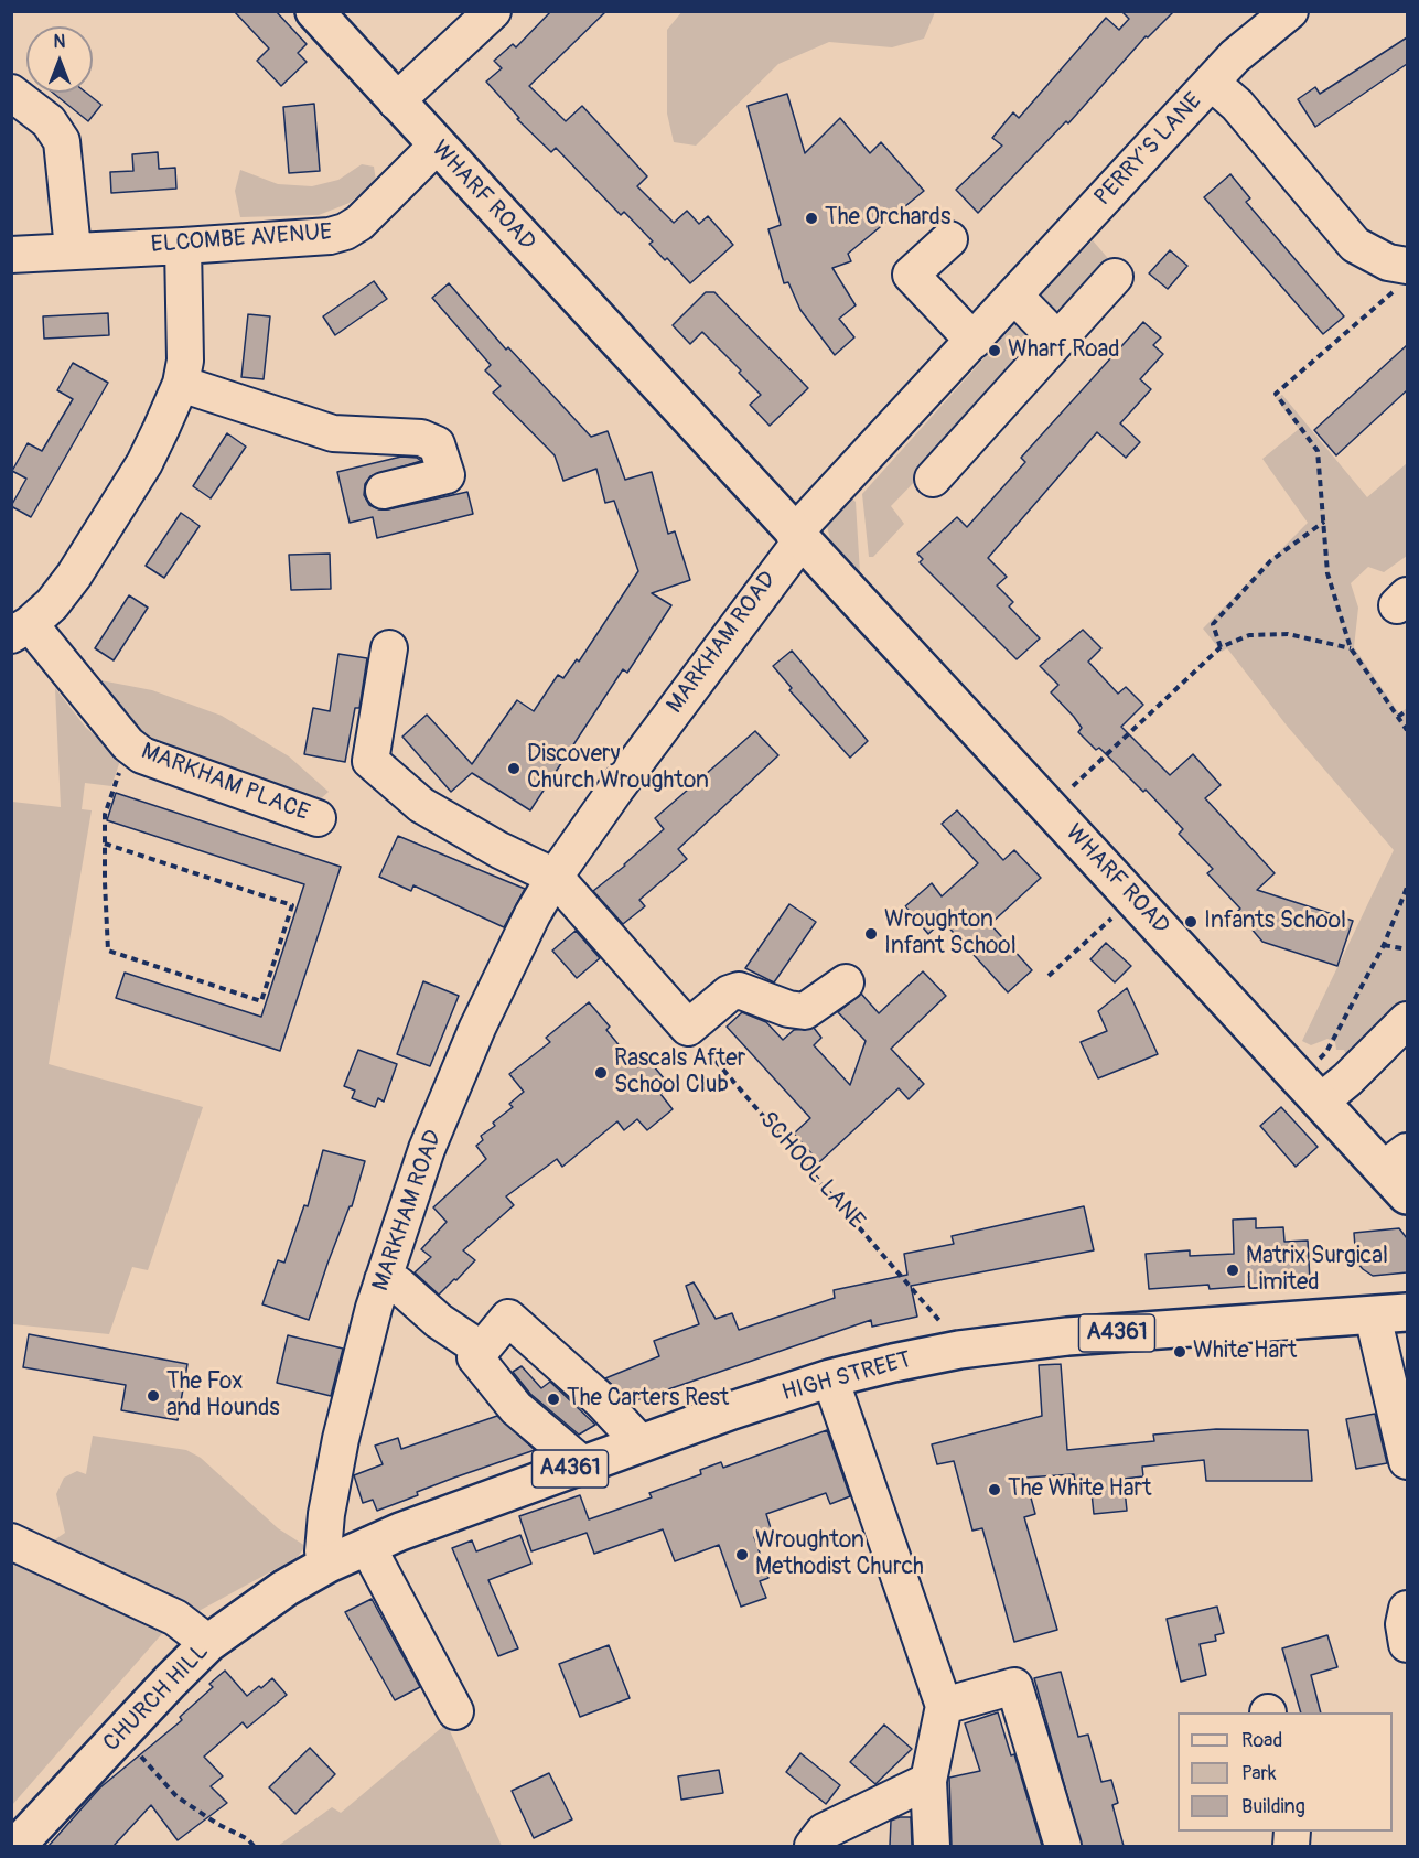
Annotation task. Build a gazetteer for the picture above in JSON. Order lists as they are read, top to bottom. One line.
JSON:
{"streets":{"main road":["WHARF ROAD","A4361","HIGH STREET","CHURCH HILL"],"street":["PERRY'S LANE","ELCOMBE AVENUE","MARKHAM ROAD","MARKHAM PLACE"],"path":["SCHOOL LANE"]},"crossings":[["PERRY'S LANE","WHARF ROAD"],["PERRY'S LANE","MARKHAM ROAD"],["WHARF ROAD","ELCOMBE AVENUE"],["WHARF ROAD","MARKHAM ROAD"],["MARKHAM ROAD","HIGH STREET"],["MARKHAM ROAD","CHURCH HILL"],["SCHOOL LANE","HIGH STREET"],["HIGH STREET","CHURCH HILL"]],"places":["The Orchards","Wharf Road","Discovery Church Wroughton","Infants School","Wroughton Infant School","Rascals After School Club","Matrix Surgical Limited","White Hart","The Fox and Hounds","The Carters Rest","The White Hart","Wroughton Methodist Church"],"legend":["Road","Park","Building"],"north":"top"}
